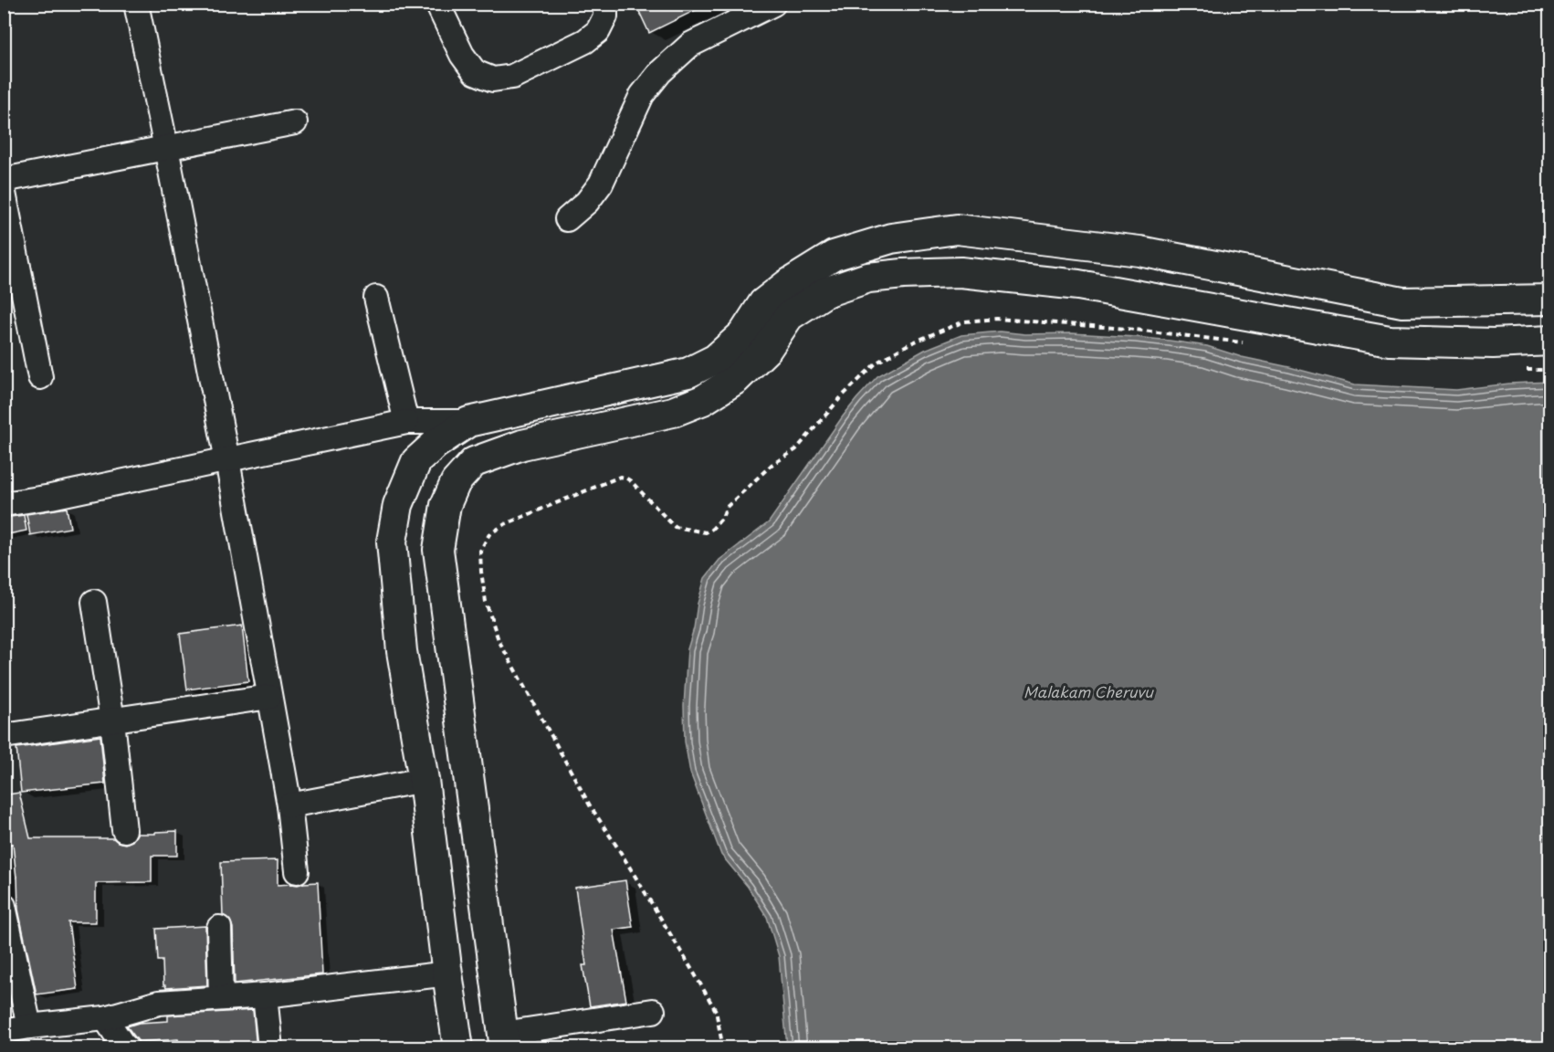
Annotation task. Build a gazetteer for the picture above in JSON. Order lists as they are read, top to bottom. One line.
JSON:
{"water":["Malakam Cheruvu"]}
